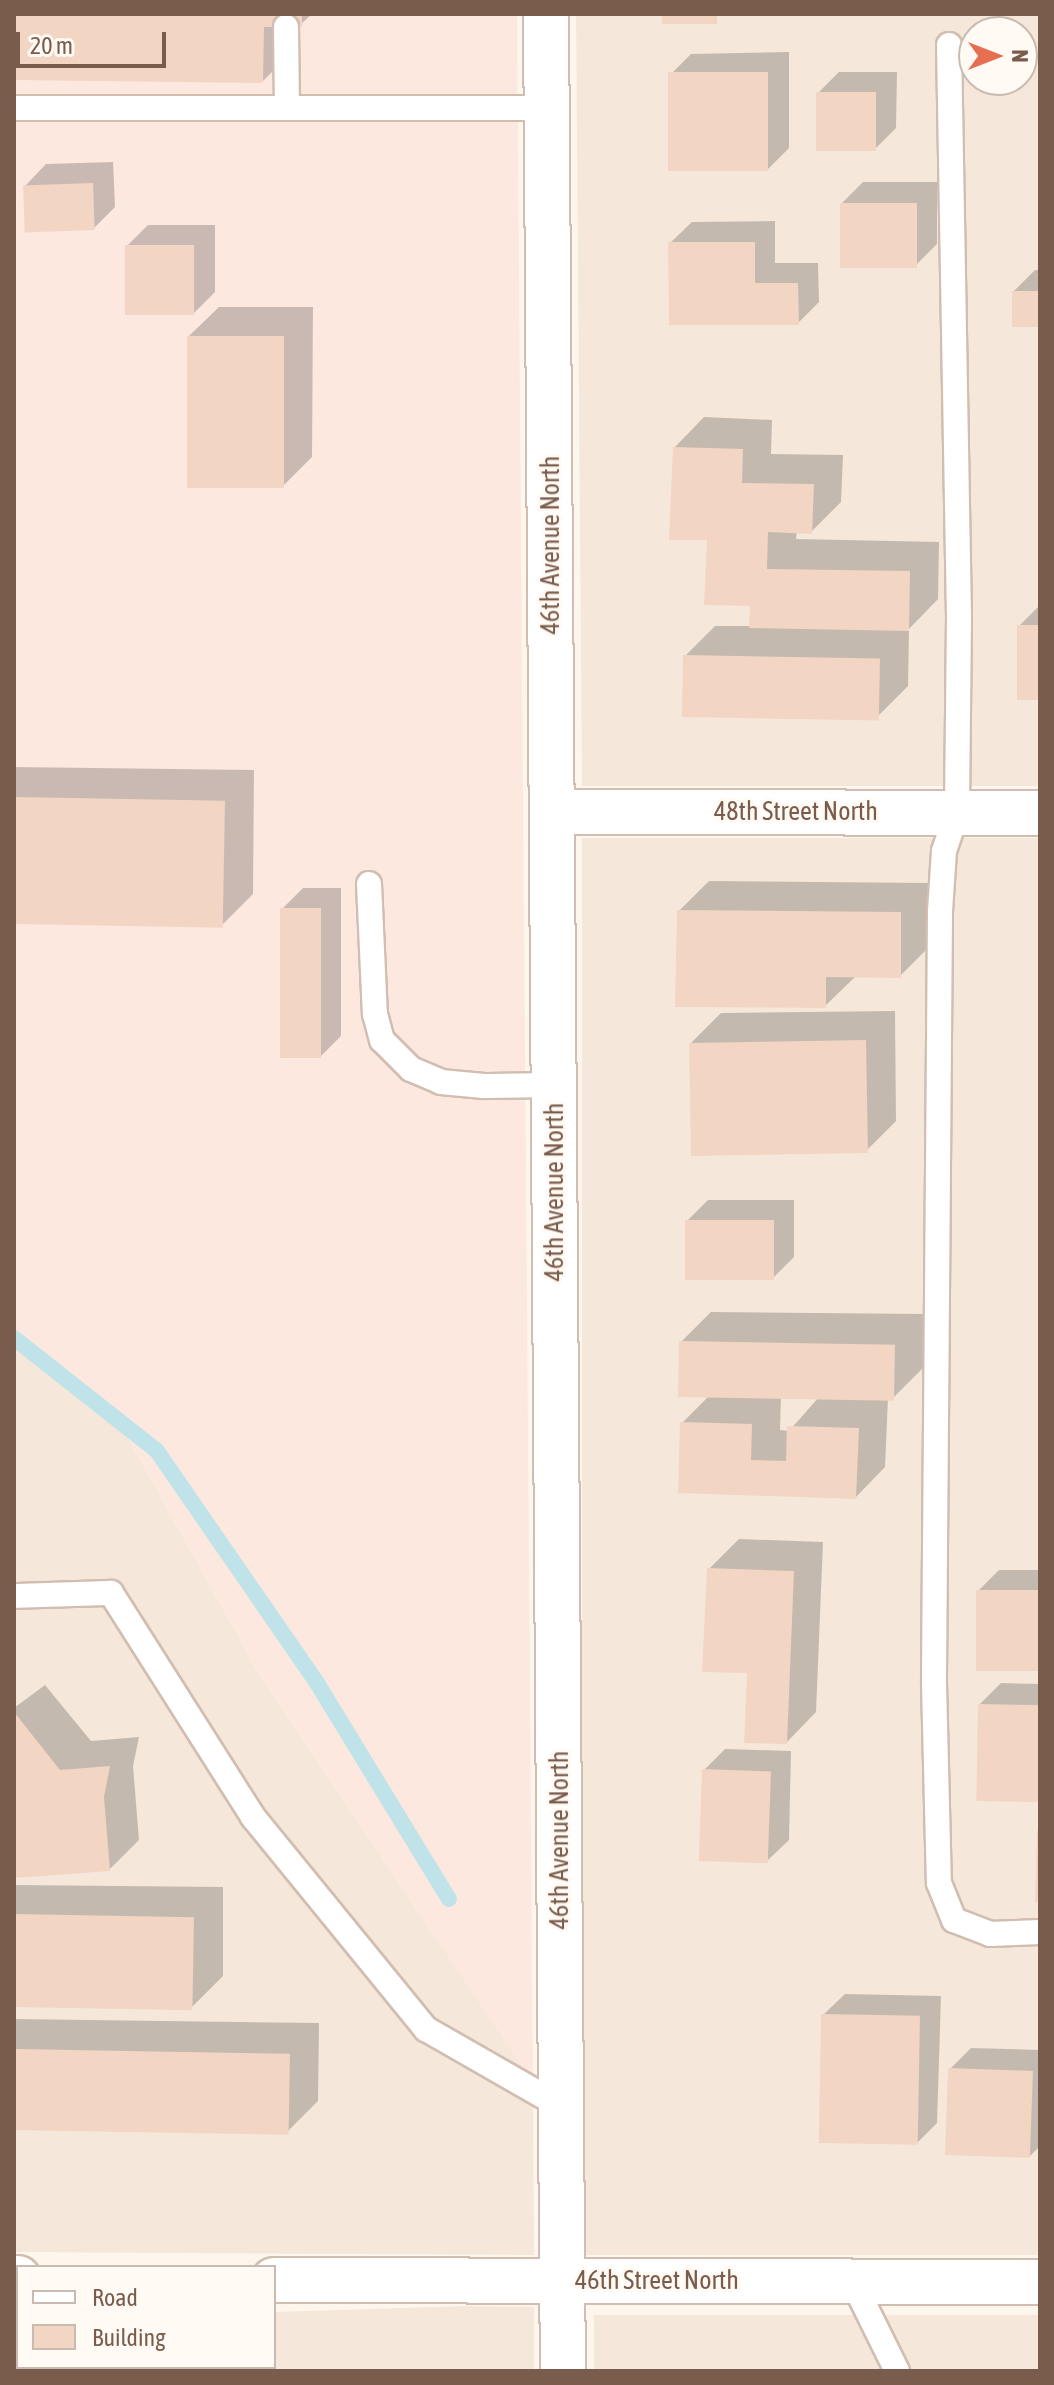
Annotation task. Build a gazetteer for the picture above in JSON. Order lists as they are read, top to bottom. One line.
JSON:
{"streets":{"street":["46th Avenue North","48th Street North","46th Street North"]},"crossings":[["46th Avenue North","48th Street North"],["46th Avenue North","46th Street North"]],"legend":["Road","Building"],"scale_bar":"20 m","north":"right"}
